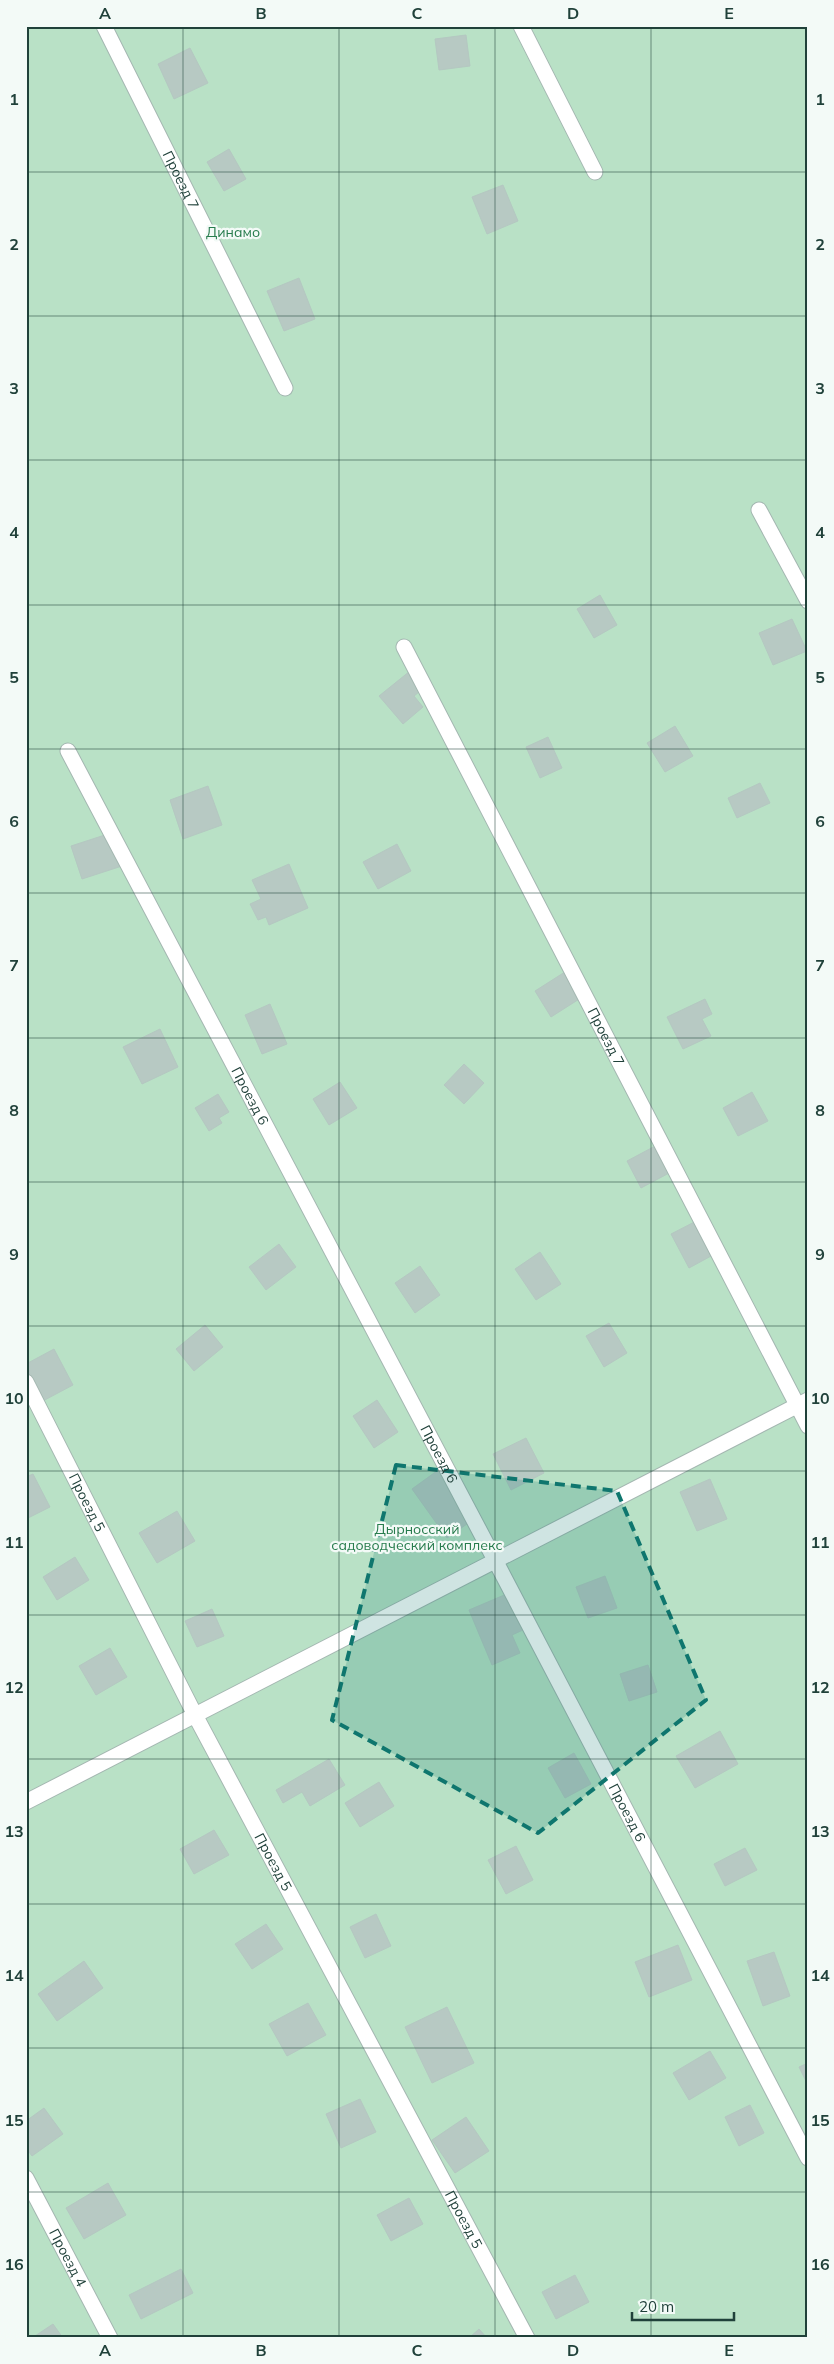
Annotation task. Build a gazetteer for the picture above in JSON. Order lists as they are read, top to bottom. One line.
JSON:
{"streets":{"street":["Проезд 7","Проезд 6","Проезд 5","Проезд 4"]},"parks":["Динамо","Дырносский садоводческий комплекс"],"scale_bar":"20 m","grid":{"columns":["A","B","C","D","E"],"rows":["1","2","3","4","5","6","7","8","9","10","11","12","13","14","15","16"]}}
